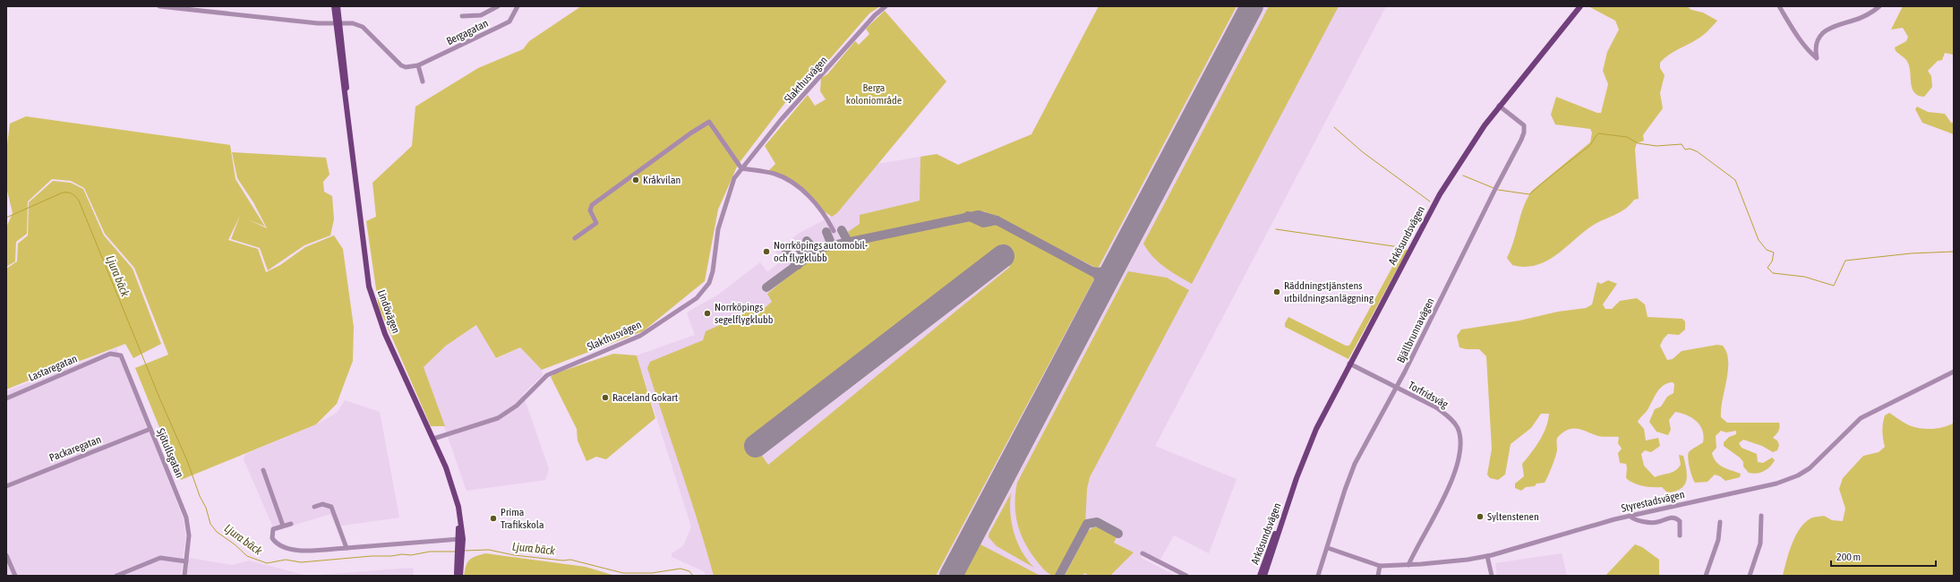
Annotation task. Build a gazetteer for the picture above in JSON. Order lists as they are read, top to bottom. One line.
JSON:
{"streets":{"main road":["Arkösundsvägen","Lindövägen"],"street":["Bergagatan","Slakthusvägen","Bjällbrunnavägen","Lastaregatan","Torfridsväg","Packaregatan","Sjötullsgatan","Styrestadsvägen"]},"crossings":[["Slakthusvägen","Lindövägen"],["Arkösundsvägen","Bjällbrunnavägen"],["Arkösundsvägen","Torfridsväg"],["Bjällbrunnavägen","Torfridsväg"],["Bjällbrunnavägen","Styrestadsvägen"],["Lastaregatan","Sjötullsgatan"],["Torfridsväg","Styrestadsvägen"],["Packaregatan","Sjötullsgatan"]],"water":["Ljura bäck"],"parks":["Berga koloniområde"],"places":["Kråkvilan","Norrköpings automobil- och flygklubb","Räddningstjänstens utbildningsanläggning","Norrköpings segelflygklubb","Raceland Gokart","Syltenstenen","Prima Trafikskola"],"scale_bar":"200 m"}
